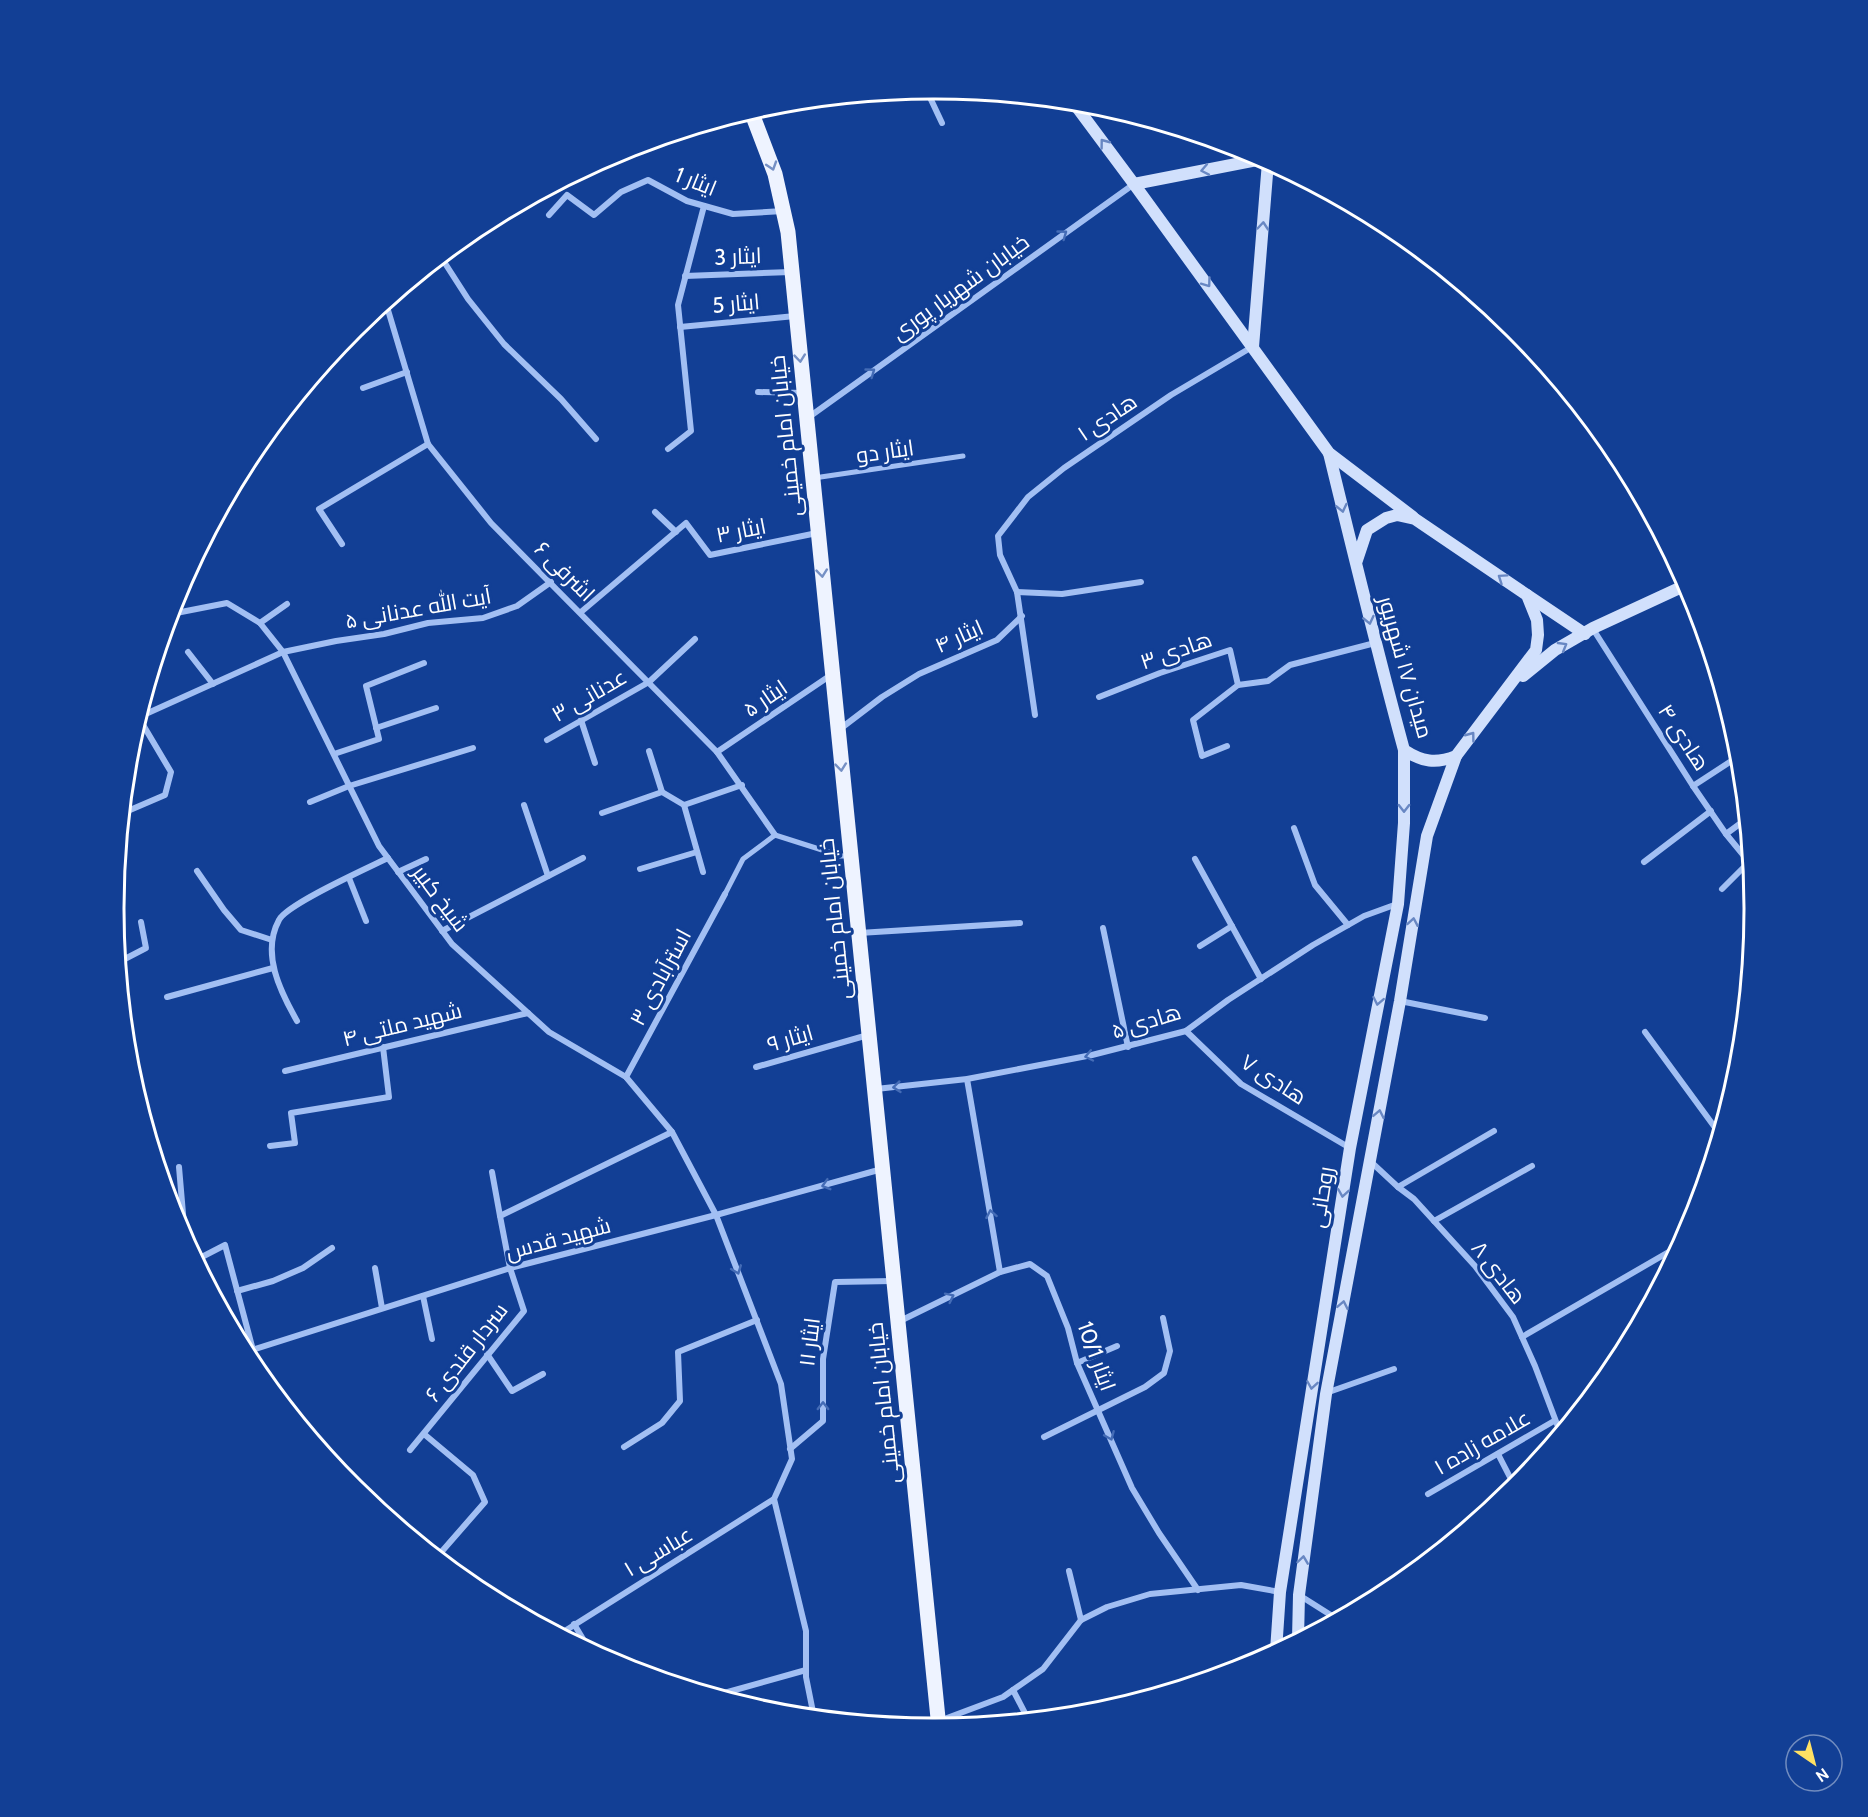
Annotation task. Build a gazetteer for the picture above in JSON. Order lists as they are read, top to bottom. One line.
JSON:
{"streets":{"main road":["خیابان امام خمینی","میدان ۱۷ شهریور","روحانی"],"street":["ایثار 1","ایثار 3","خیابان شهریار پوری","ایثار 5","هادی ۱","ایثار دو","ایثار ۳","اشرفی ۶","آیت الله عدنانی ۵","ایثار ۴","هادی ۳","عدنانی ۳","ایثار ۵","هادی ۴","شیخ کبیر","استرآبادی ٣","هادی ۵","شهید ملتی ۴","ایثار ۹","هادی ۷","شهید قدس","هادی ۸","ایثار ۱۱","سردار قندی ۶","ایثار 10/1","علامه زاده ۱","عباسی ۱"]},"crossings":[["ایثار 1","خیابان امام خمینی"],["ایثار 3","خیابان امام خمینی"],["خیابان شهریار پوری","خیابان امام خمینی"],["ایثار 5","خیابان امام خمینی"],["خیابان امام خمینی","ایثار دو"],["خیابان امام خمینی","ایثار ۳"],["خیابان امام خمینی","ایثار ۴"],["خیابان امام خمینی","ایثار ۵"],["خیابان امام خمینی","هادی ۵"],["خیابان امام خمینی","ایثار ۹"],["خیابان امام خمینی","شهید قدس"],["خیابان امام خمینی","ایثار ۱۱"],["خیابان امام خمینی","ایثار 10/1"],["اشرفی ۶","آیت الله عدنانی ۵"],["اشرفی ۶","عدنانی ۳"],["اشرفی ۶","ایثار ۵"],["آیت الله عدنانی ۵","شیخ کبیر"],["میدان ۱۷ شهریور","روحانی"],["شیخ کبیر","استرآبادی ٣"],["شیخ کبیر","شهید ملتی ۴"],["شیخ کبیر","شهید قدس"],["شیخ کبیر","ایثار ۱۱"],["هادی ۵","هادی ۷"],["هادی ۵","روحانی"],["هادی ۷","روحانی"],["روحانی","هادی ۸"],["شهید قدس","سردار قندی ۶"],["هادی ۸","علامه زاده ۱"]],"one_way":["خیابان شهریار پوری","هادی ۵","ایثار ۱۱"],"north":"bottom right"}
